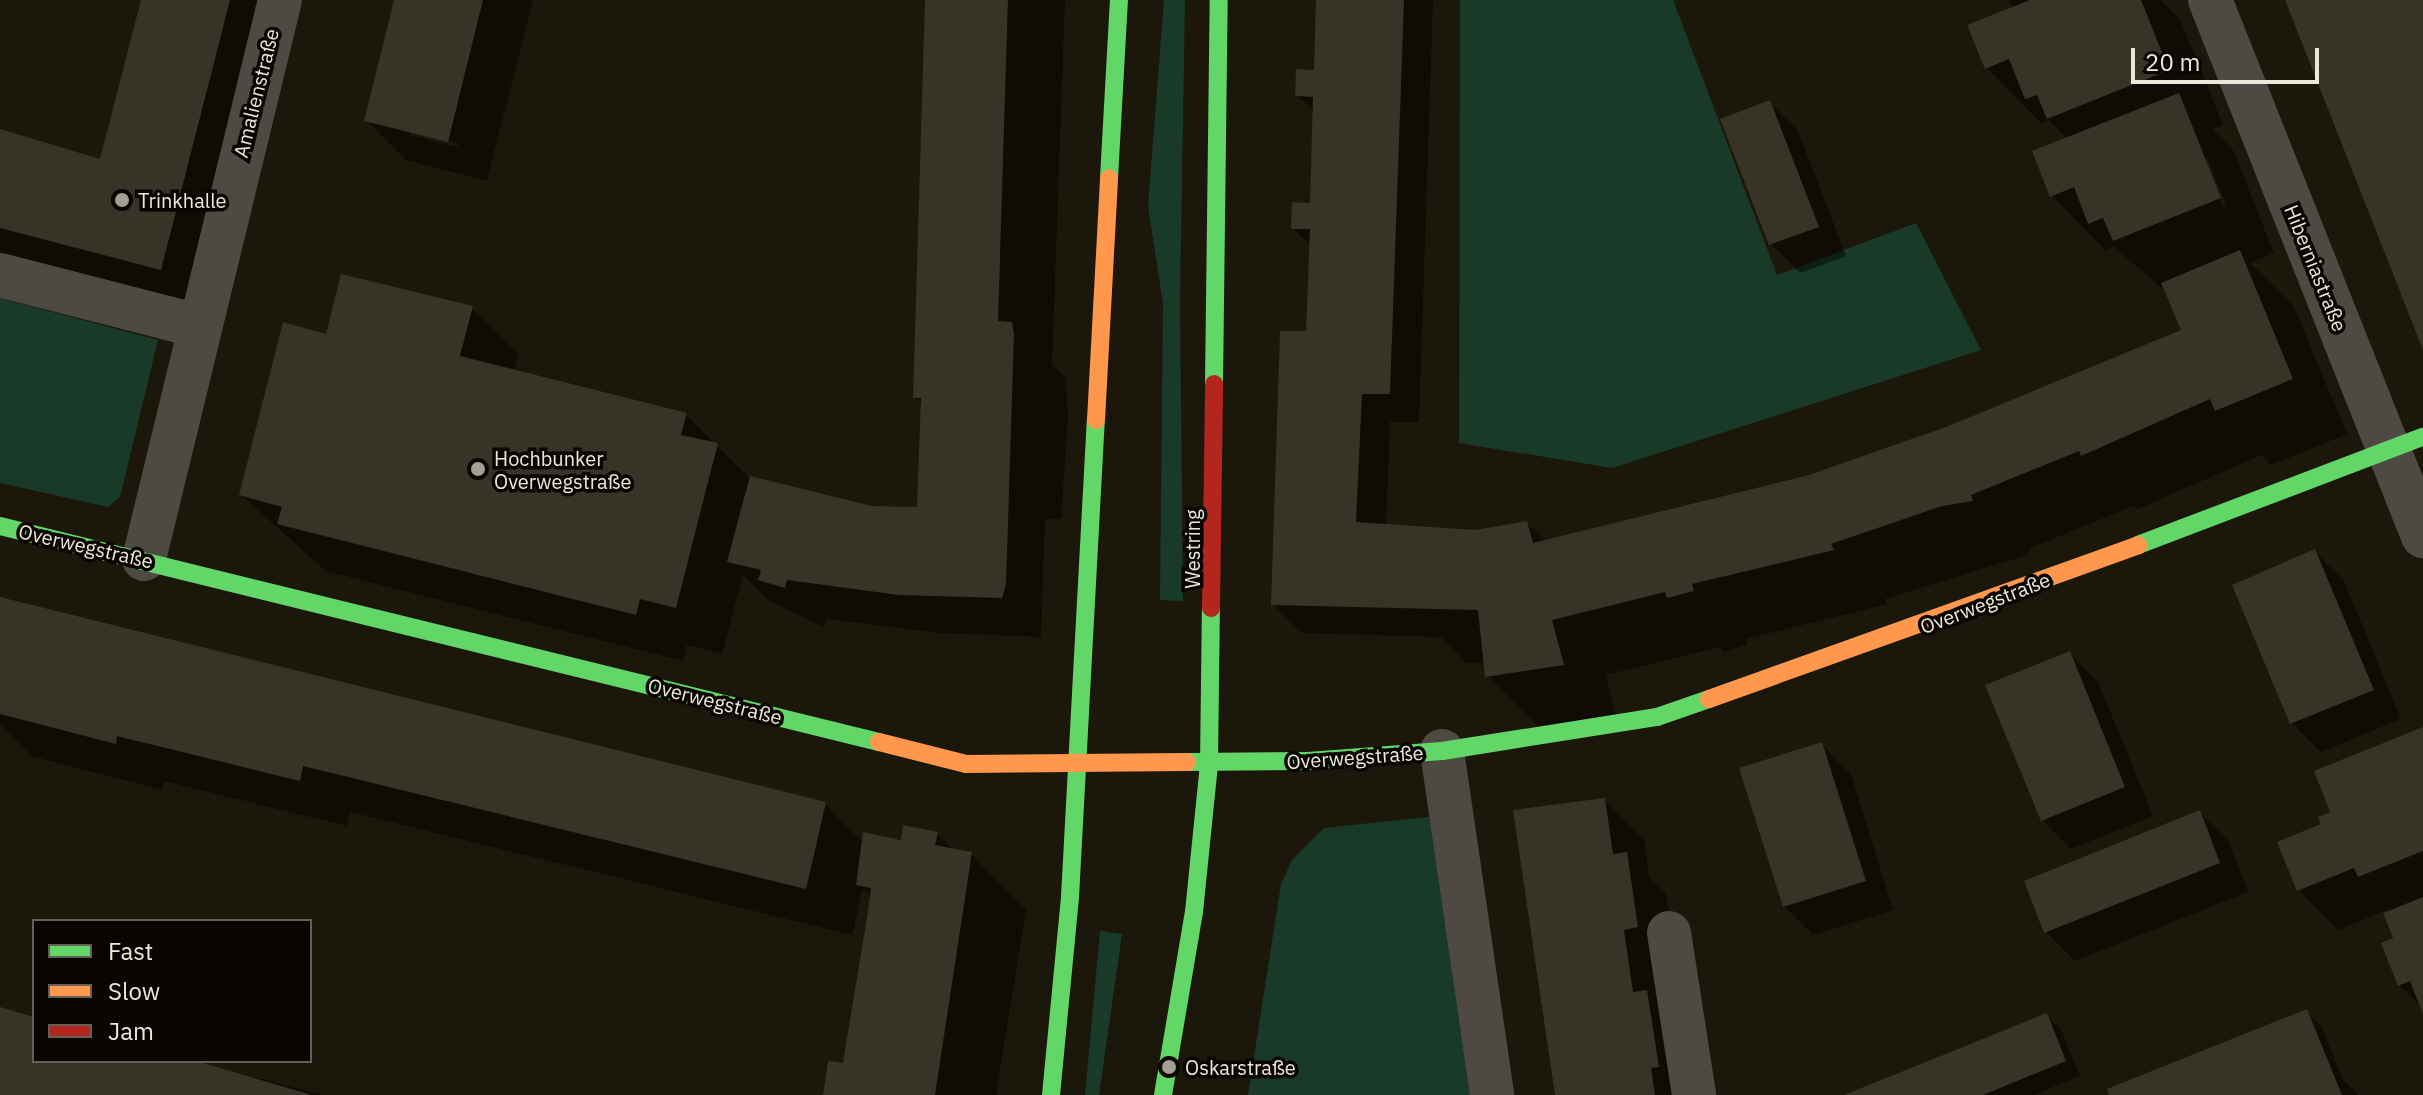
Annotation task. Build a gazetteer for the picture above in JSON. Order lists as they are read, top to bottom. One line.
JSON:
{"streets":{"street":["Amalienstraße","Hiberniastraße","Overwegstraße","Westring"]},"crossings":[["Amalienstraße","Overwegstraße"],["Hiberniastraße","Overwegstraße"],["Overwegstraße","Westring"]],"places":["Trinkhalle","Hochbunker Overwegstraße","Oskarstraße"],"legend":["Fast","Slow","Jam"],"scale_bar":"20 m"}
